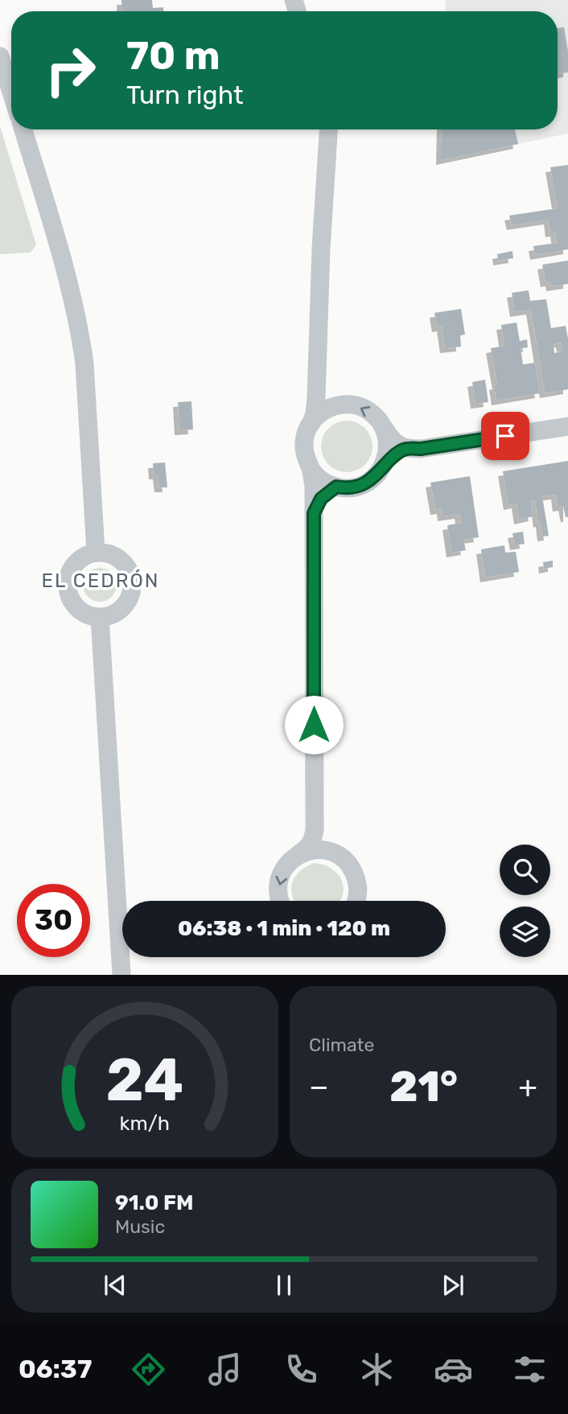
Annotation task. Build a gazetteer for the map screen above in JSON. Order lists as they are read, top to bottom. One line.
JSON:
{"districts":["EL CEDRÓN"],"page":{"turn":["70 m","Turn right"],"limit":"30","trip":"06:38 · 1 min · 120 m","tile":"Climate","heat":["−","21°","+"],"song":["91.0 FM","Music"],"tabs":"06:37","gauge":["24","km/h"]}}
